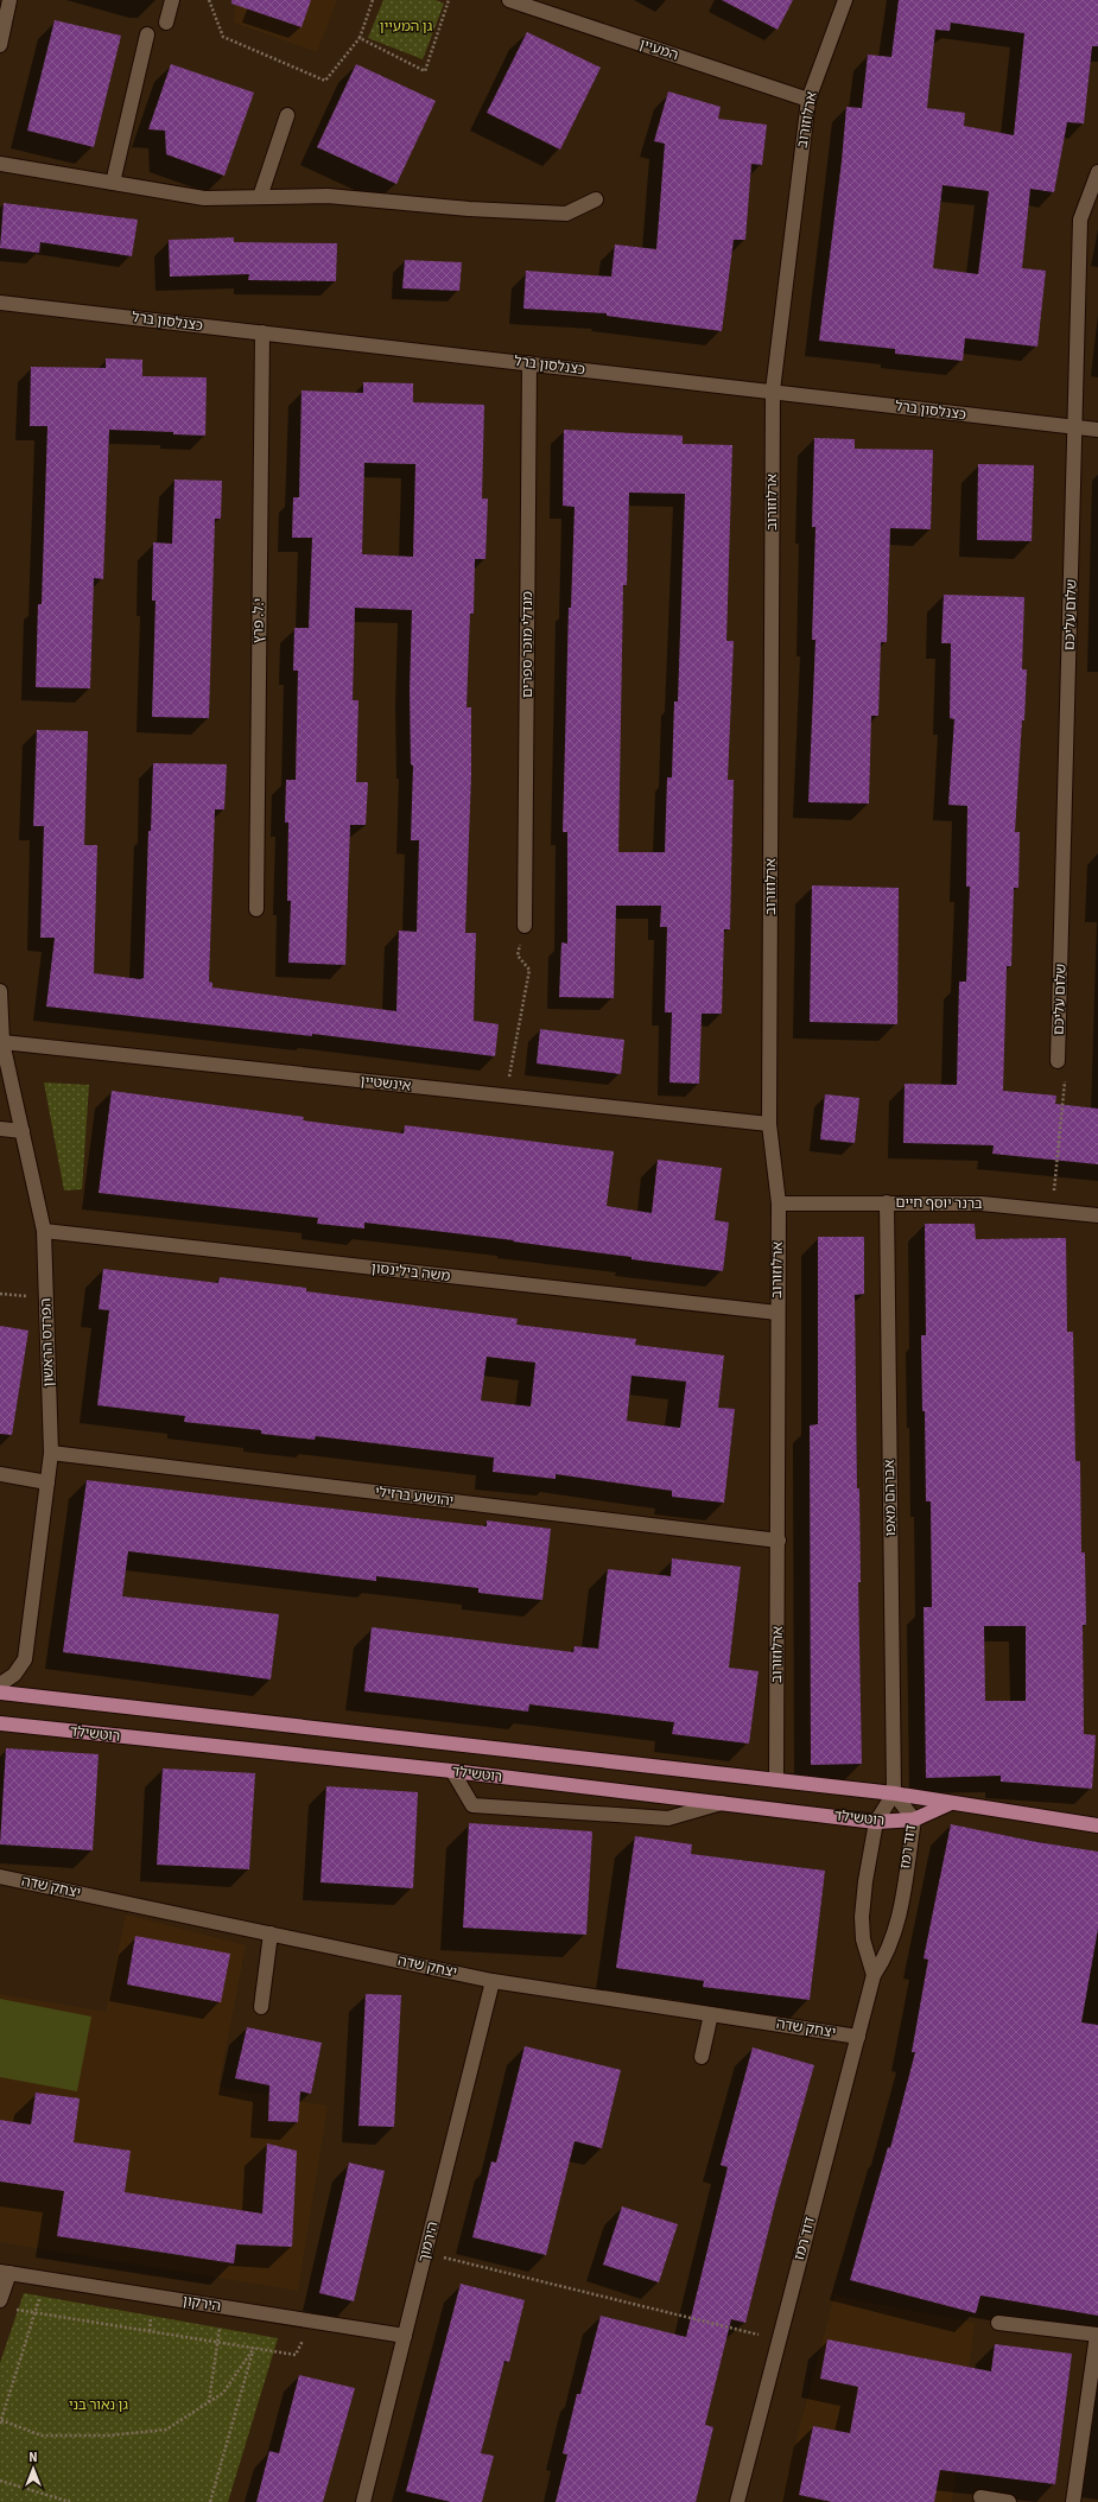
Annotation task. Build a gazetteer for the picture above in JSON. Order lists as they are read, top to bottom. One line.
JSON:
{"streets":{"main road":["רוטשילד"],"street":["המעיין","ארלוזורוב","כצנלסון ברל","שלום עליכם","י.ל. פרץ","מנדלי מוכר ספרים","אינשטיין","ברנר יוסף חיים","משה בילינסון","הפרדס הראשון","יהושוע ברזילי","אברהם מאפו","דוד רמז","יצחק שדה","הירמוך","הירקון"]},"crossings":[["המעיין","ארלוזורוב"],["ארלוזורוב","כצנלסון ברל"],["ארלוזורוב","אינשטיין"],["ארלוזורוב","ברנר יוסף חיים"],["ארלוזורוב","משה בילינסון"],["ארלוזורוב","יהושוע ברזילי"],["ארלוזורוב","רוטשילד"],["כצנלסון ברל","שלום עליכם"],["כצנלסון ברל","י.ל. פרץ"],["כצנלסון ברל","מנדלי מוכר ספרים"],["אינשטיין","הפרדס הראשון"],["ברנר יוסף חיים","אברהם מאפו"],["משה בילינסון","הפרדס הראשון"],["הפרדס הראשון","יהושוע ברזילי"],["אברהם מאפו","רוטשילד"],["אברהם מאפו","דוד רמז"],["רוטשילד","דוד רמז"],["דוד רמז","יצחק שדה"],["יצחק שדה","הירמוך"],["הירמוך","הירקון"]],"parks":["גן המעיין","גן נאור בני"],"north":"top"}
